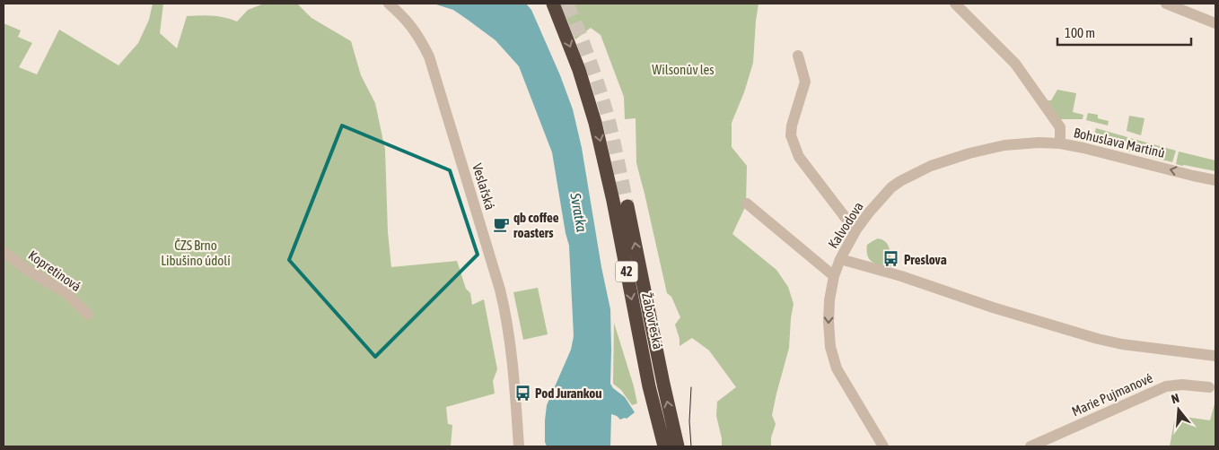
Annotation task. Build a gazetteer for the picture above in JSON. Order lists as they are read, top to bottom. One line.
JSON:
{"streets":{"highway":["42","Žabovřeská"],"street":["Bohuslava Martinů","Veslařská","Kalvodova","Kopretinová","Marie Pujmanové"]},"crossings":[["Bohuslava Martinů","Kalvodova"]],"one_way":["Bohuslava Martinů","Kalvodova"],"water":["Svratka"],"parks":["Wilsonův les","ČZS Brno Libušino údolí"],"places":{"cafe":["qb coffee roasters"],"bus stop":["Preslova","Pod Jurankou"]},"scale_bar":"100 m","north":"top"}
